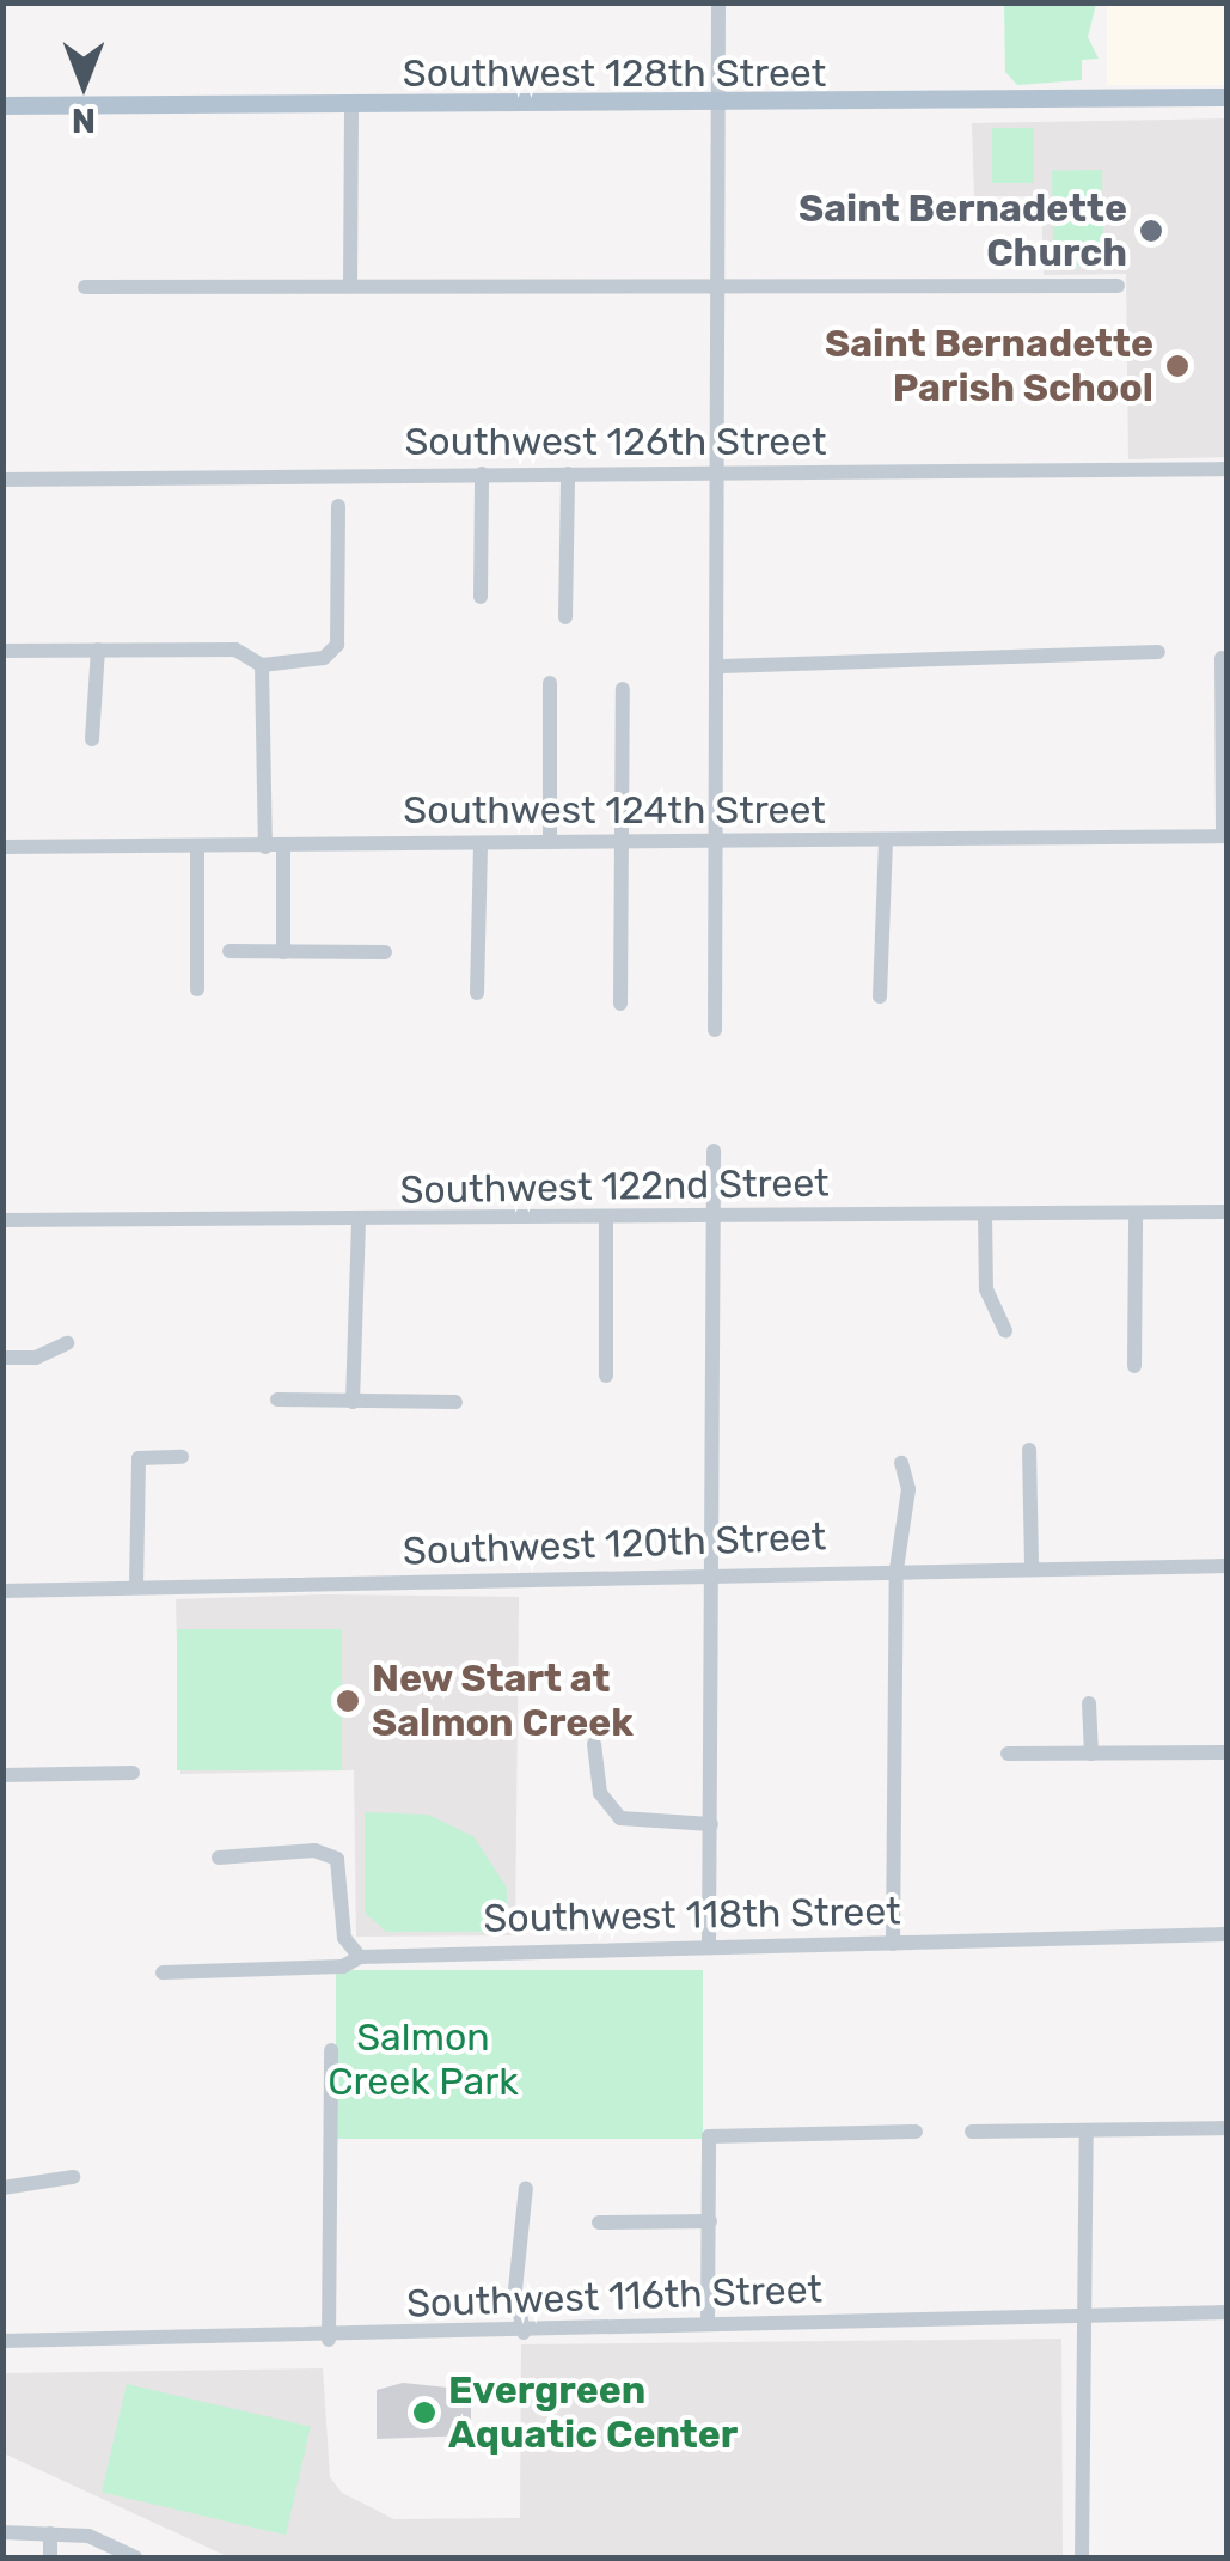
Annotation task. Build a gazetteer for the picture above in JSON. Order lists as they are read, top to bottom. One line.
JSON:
{"streets":{"main road":["Southwest 128th Street"],"street":["Southwest 126th Street","Southwest 124th Street","Southwest 122nd Street","Southwest 120th Street","Southwest 118th Street","Southwest 116th Street"]},"parks":["Salmon Creek Park"],"places":["Saint Bernadette Church","Saint Bernadette Parish School","New Start at Salmon Creek","Evergreen Aquatic Center"],"north":"bottom"}
